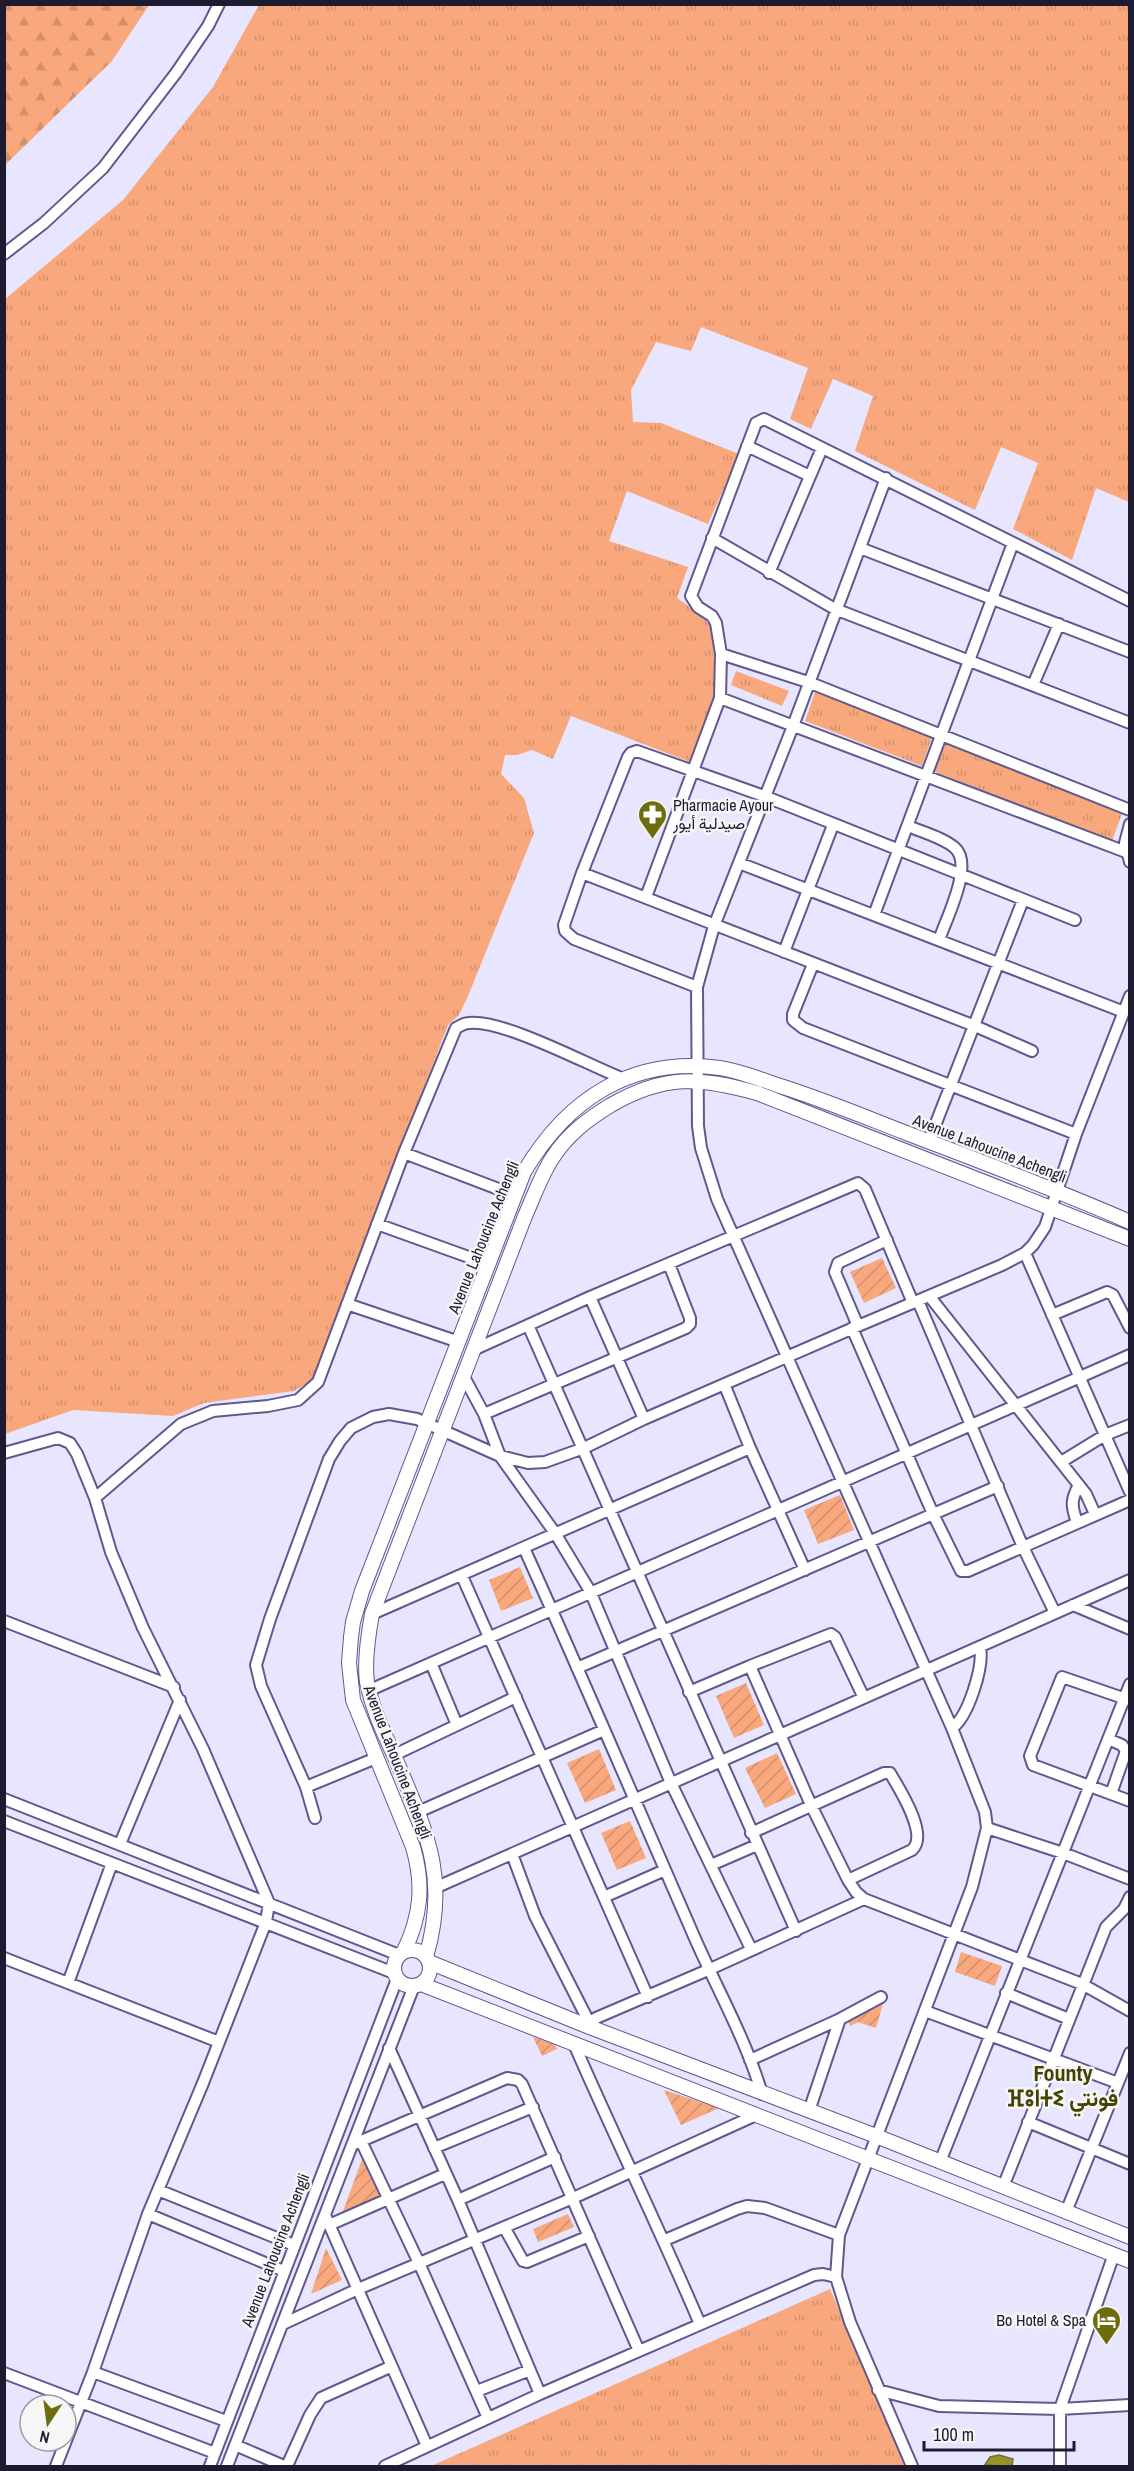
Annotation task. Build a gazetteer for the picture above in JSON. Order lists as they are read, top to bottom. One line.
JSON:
{"streets":{"street":["Avenue Lahoucine Achengli"]},"districts":["Founty ⴼⵓⵏⵜⵉ فونتي"],"places":{"pharmacy":["Pharmacie Ayour صيدلية أيور"],"hotel":["Bo Hotel & Spa"]},"scale_bar":"100 m","north":"bottom"}
